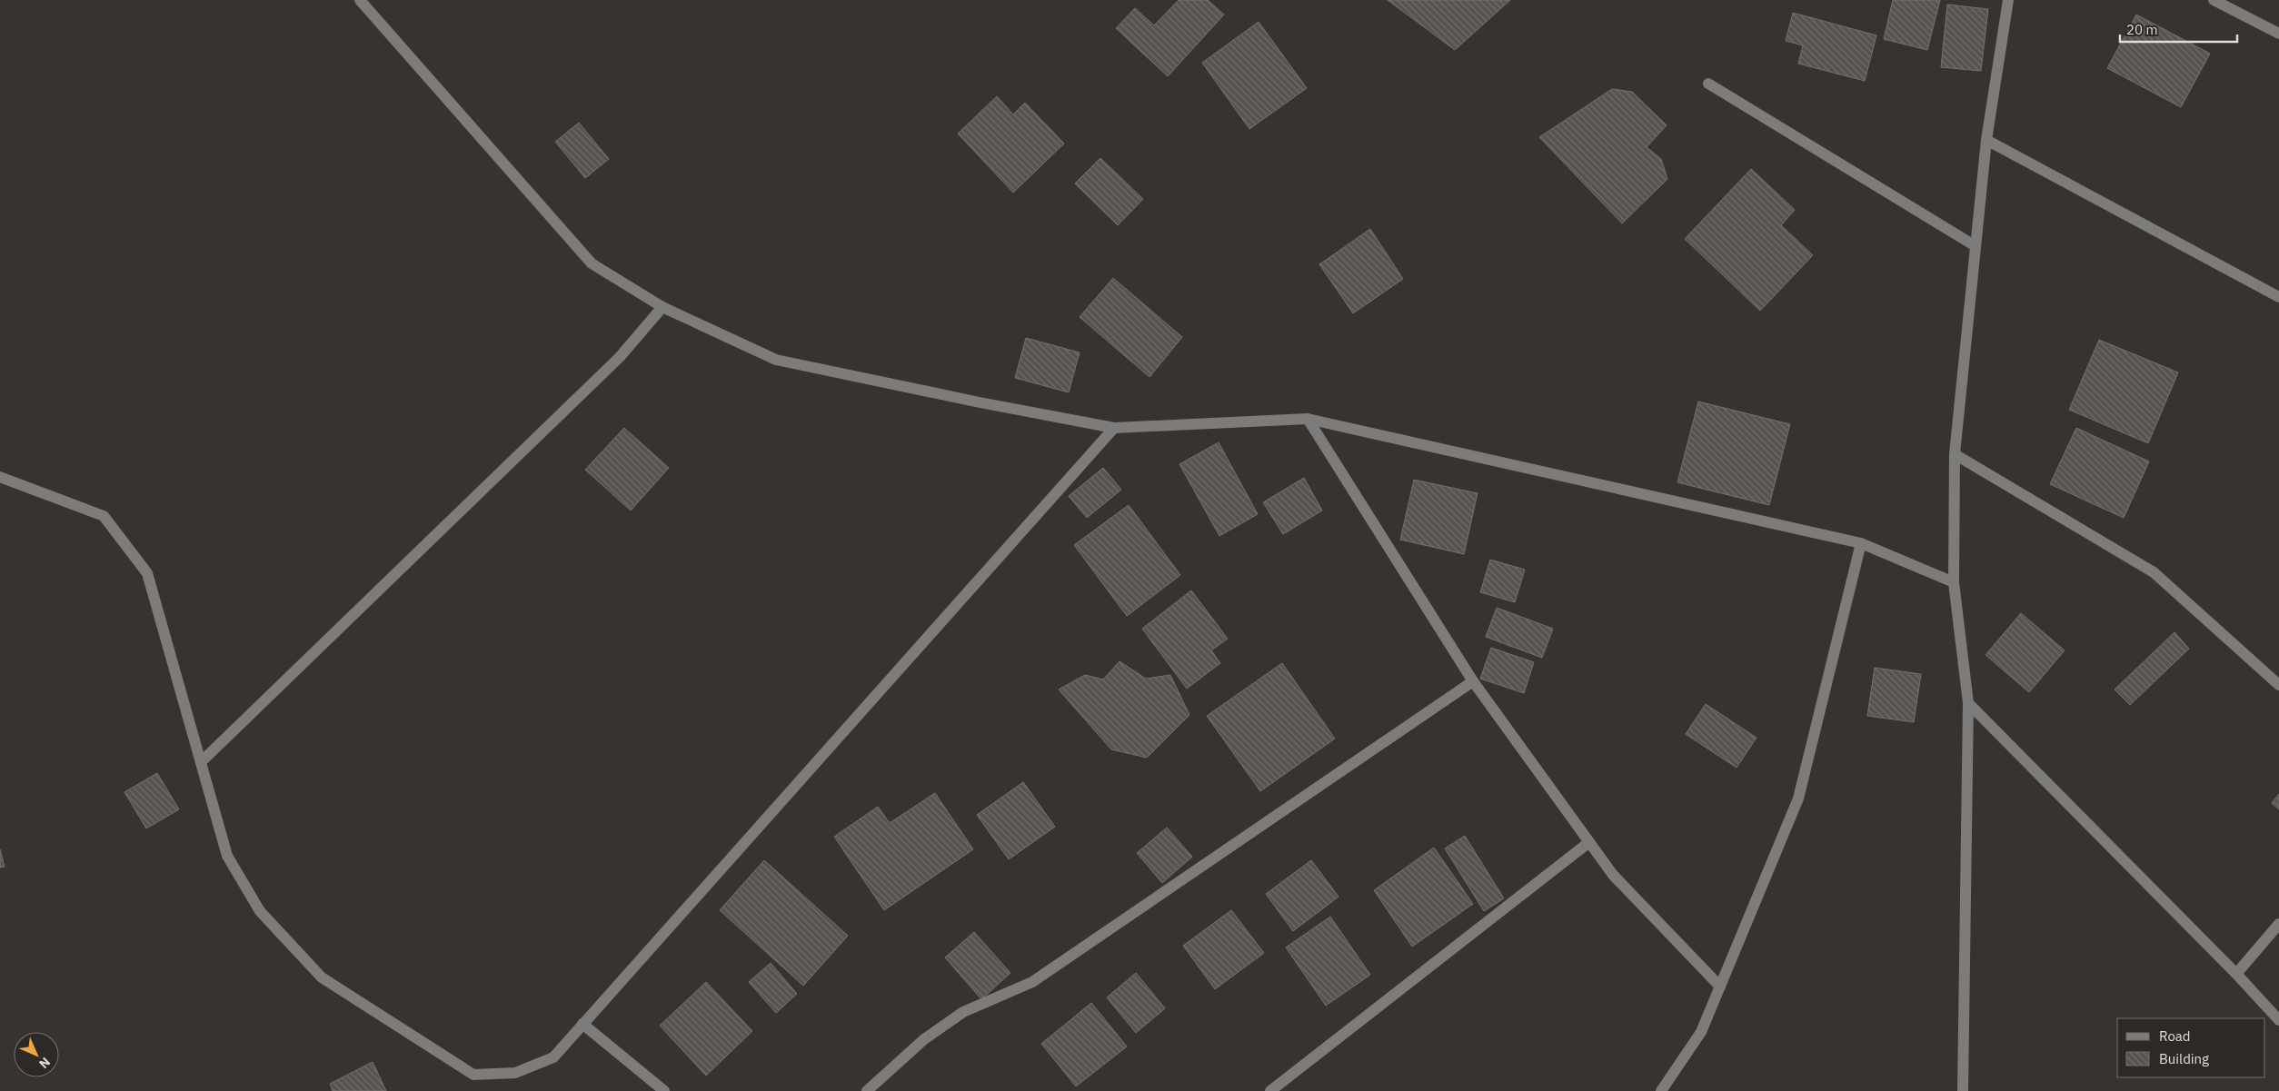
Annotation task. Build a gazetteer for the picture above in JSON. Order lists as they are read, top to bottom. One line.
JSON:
{"legend":["Road","Building"],"scale_bar":"20 m","north":"bottom right"}
